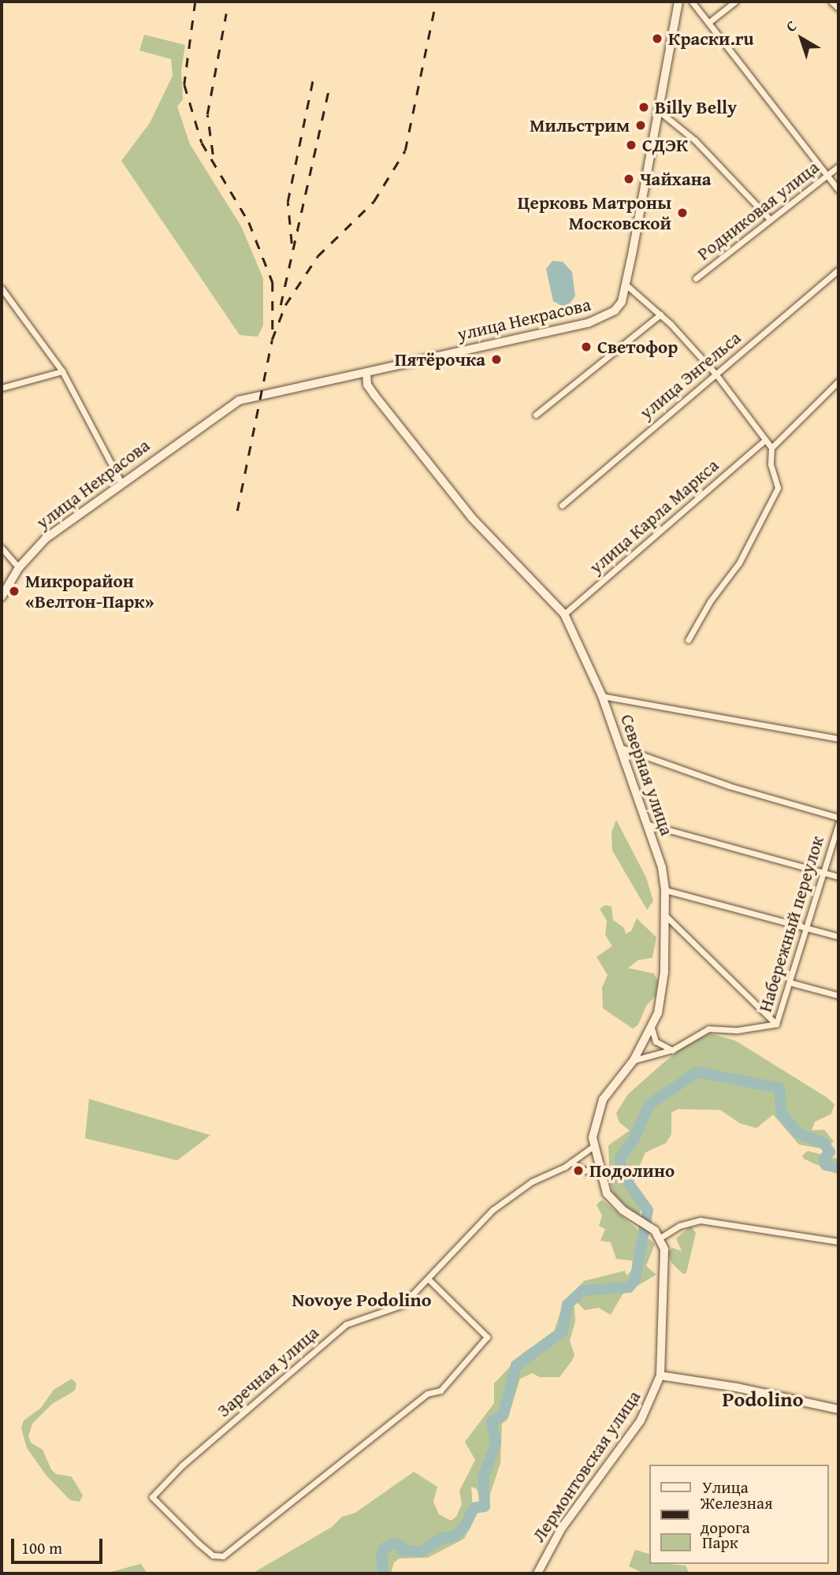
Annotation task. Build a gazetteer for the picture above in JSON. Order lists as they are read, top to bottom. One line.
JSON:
{"streets":{"street":["Родниковая улица","улица Некрасова","улица Энгельса","улица Карла Маркса","Северная улица","Набережный переулок","Заречная улица","Лермонтовская улица"]},"crossings":[["улица Некрасова","Северная улица"],["улица Карла Маркса","Северная улица"],["Северная улица","Набережный переулок"],["Северная улица","Заречная улица"],["Северная улица","Лермонтовская улица"]],"districts":["Novoye Podolino","Podolino"],"places":["Краски.ru","Billy Belly","Мильстрим","СДЭК","Чайхана","Церковь Матроны Московской","Светофор","Пятёрочка","Микрорайон «Велтон-Парк»","Подолино"],"legend":["Улица","Железная дорога","Парк"],"scale_bar":"100 m","north":"top left"}
